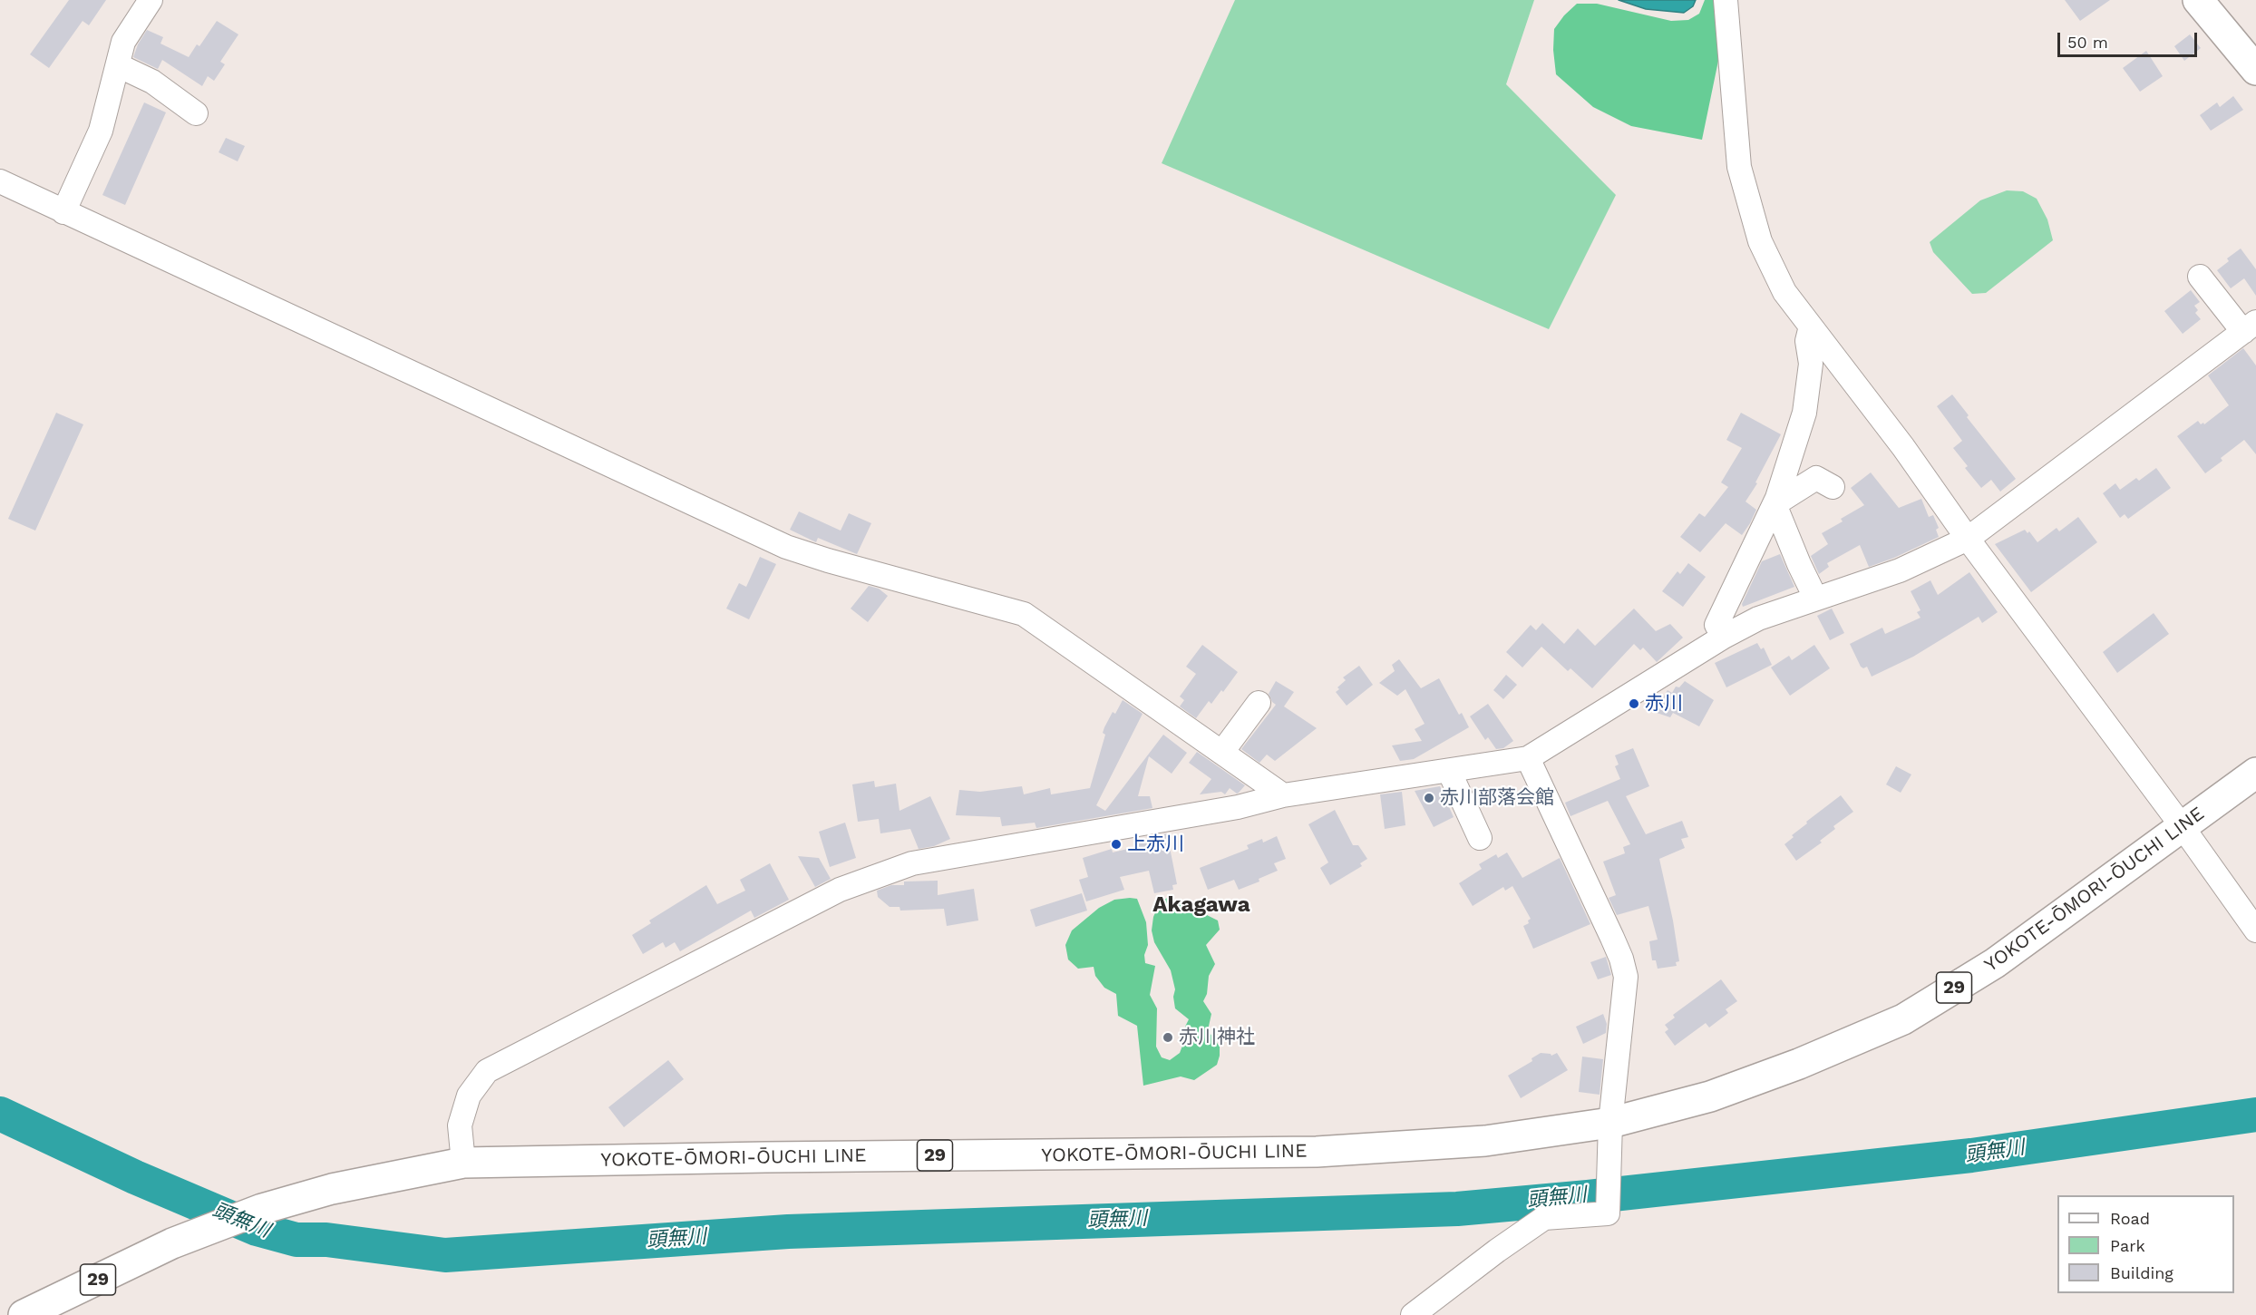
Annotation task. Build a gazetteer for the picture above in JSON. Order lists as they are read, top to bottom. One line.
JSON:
{"streets":{"main road":["YOKOTE-ŌMORI-ŌUCHI LINE","29"]},"districts":["Akagawa"],"water":["頭無川"],"places":["赤川","赤川部落会館","上赤川","赤川神社"],"legend":["Road","Park","Building"],"scale_bar":"50 m"}
